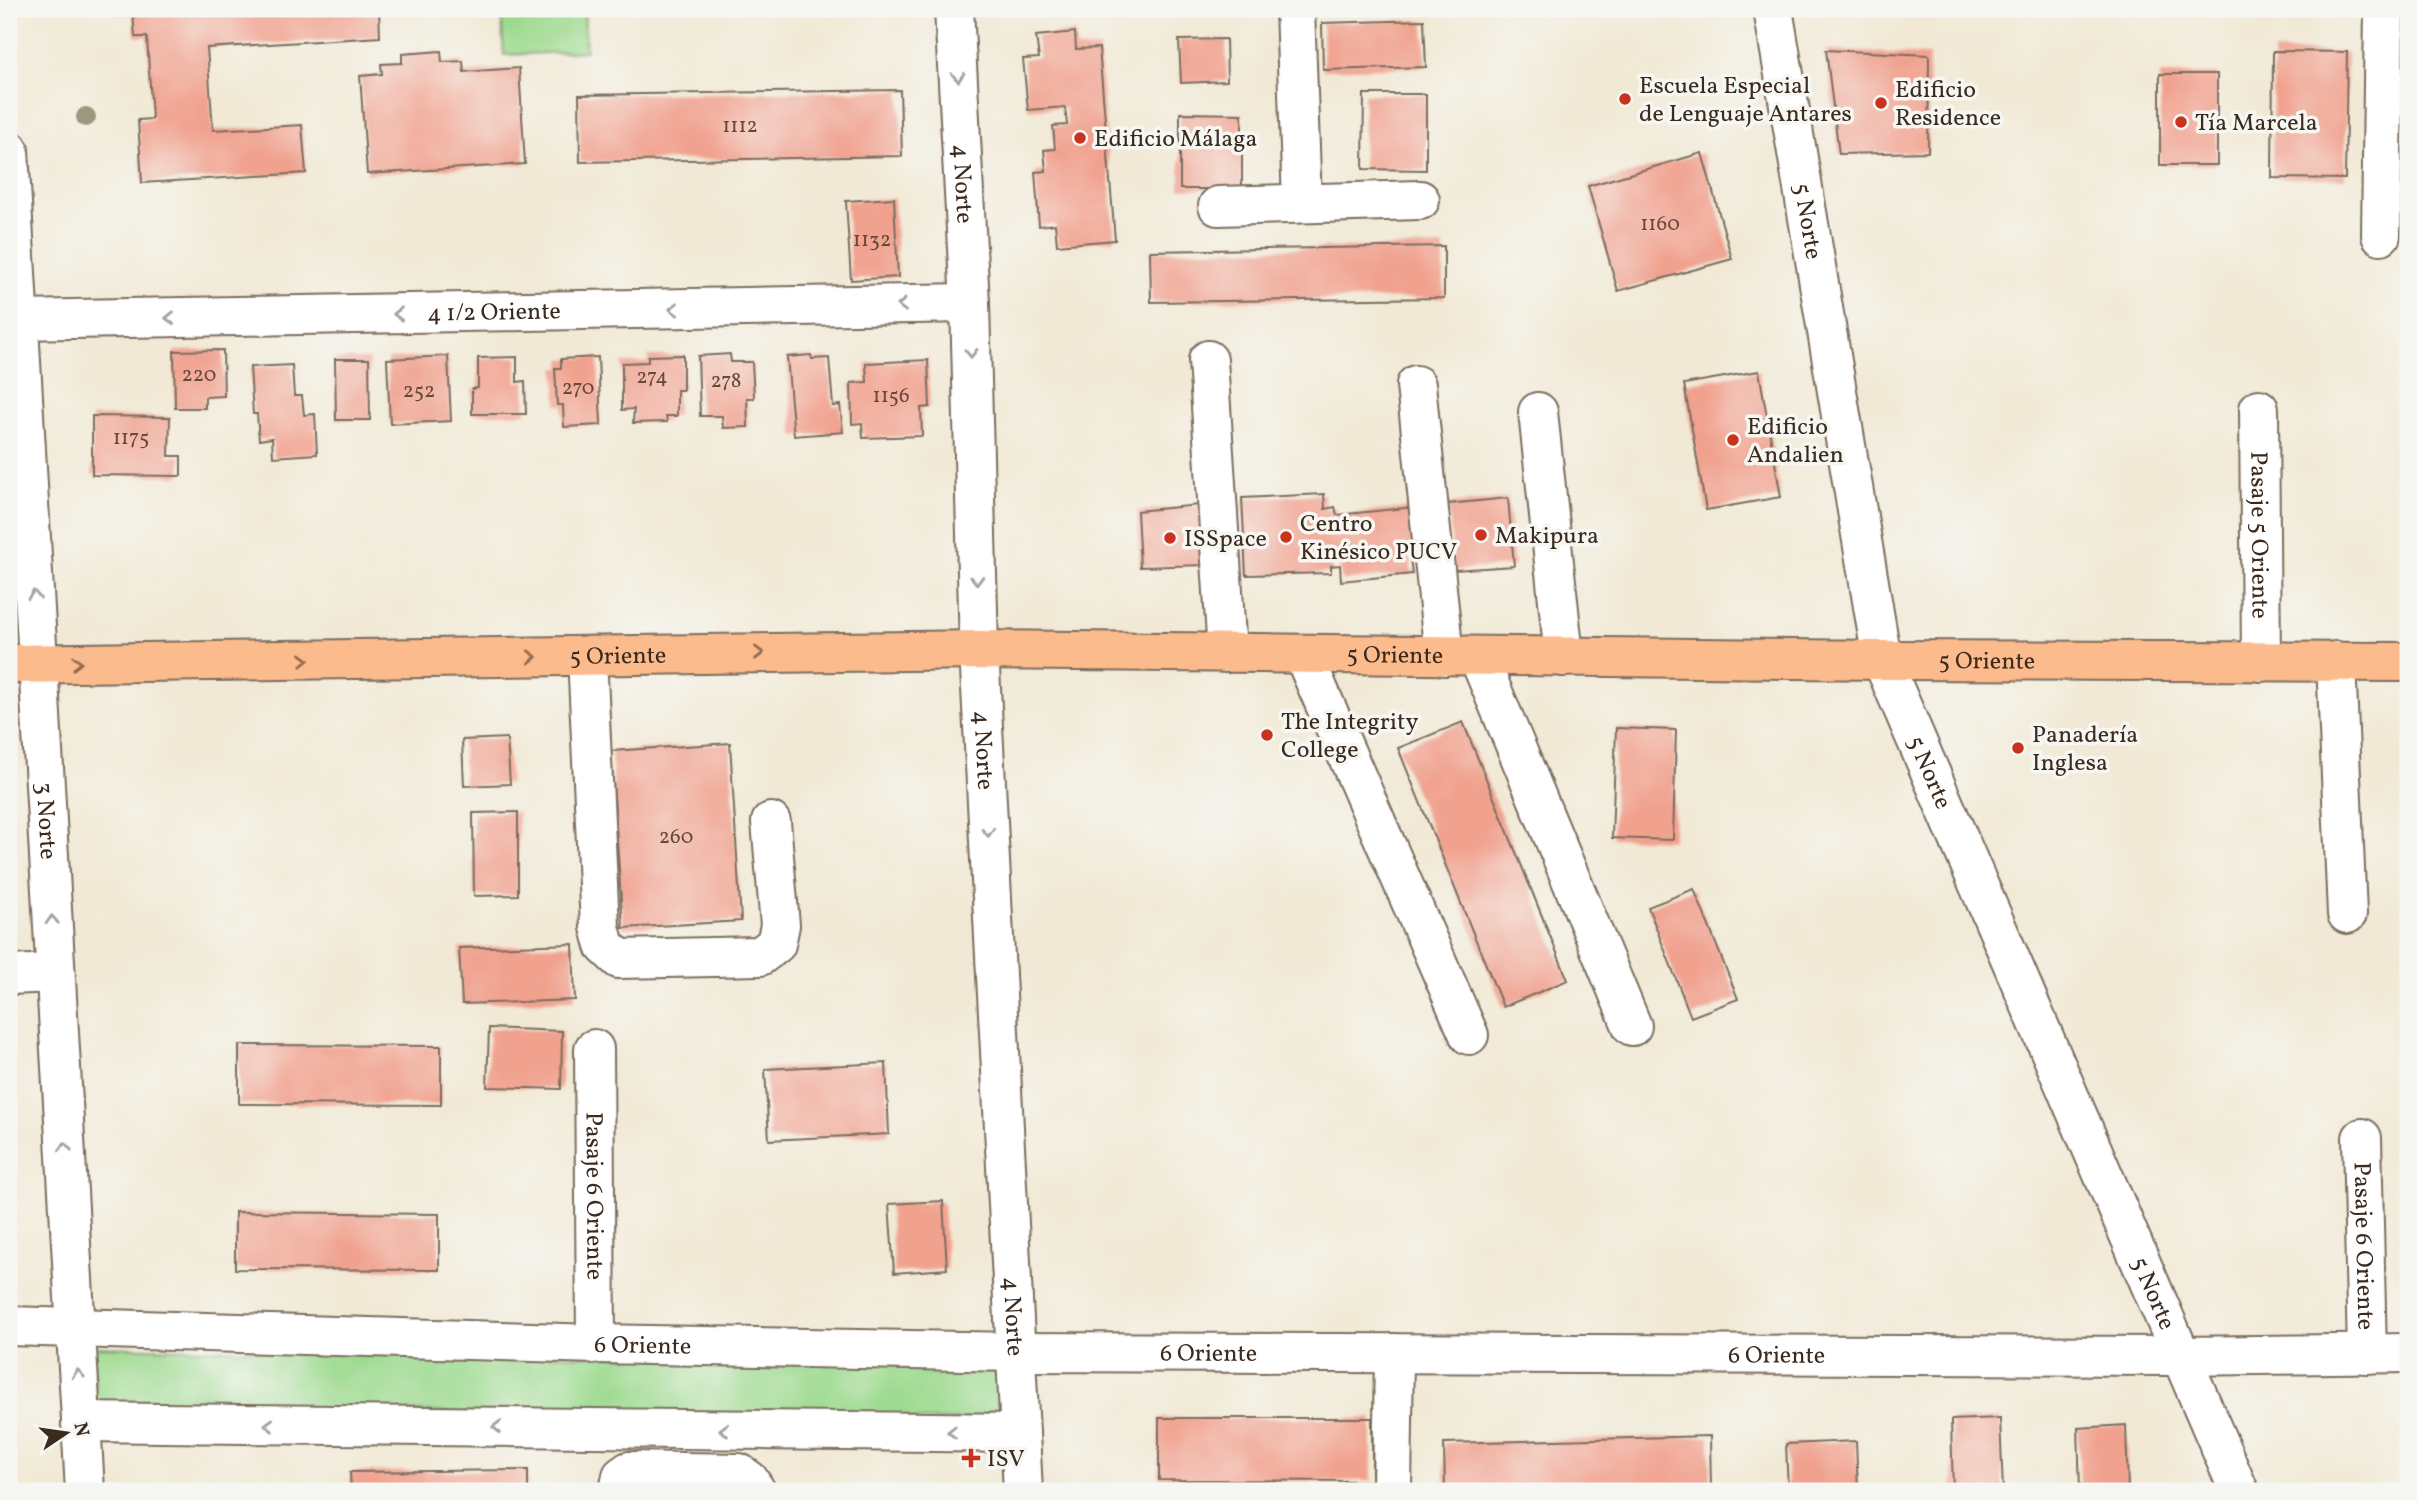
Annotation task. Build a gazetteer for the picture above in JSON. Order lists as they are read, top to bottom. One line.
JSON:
{"streets":{"main road":["5 Oriente"],"street":["4 Norte","5 Norte","4 1/2 Oriente","Pasaje 5 Oriente","3 Norte","Pasaje 6 Oriente","6 Oriente"]},"crossings":[["4 Norte","4 1/2 Oriente"],["4 Norte","5 Oriente"],["4 Norte","6 Oriente"],["5 Norte","5 Oriente"],["5 Norte","6 Oriente"],["4 1/2 Oriente","3 Norte"],["Pasaje 5 Oriente","5 Oriente"],["5 Oriente","3 Norte"],["3 Norte","6 Oriente"],["Pasaje 6 Oriente","6 Oriente"]],"one_way":["4 1/2 Oriente","5 Oriente","3 Norte"],"places":{"other":["Escuela Especial de Lenguaje Antares","Edificio Residence","Tía Marcela","Edificio Málaga","Edificio Andalien","Makipura","Centro Kinésico PUCV","ISSpace","The Integrity College","Panadería Inglesa"],"health":["ISV"]},"house_numbers":["1112","1160","1132","220","274","278","270","252","1156","1175","260"],"north":"right"}
